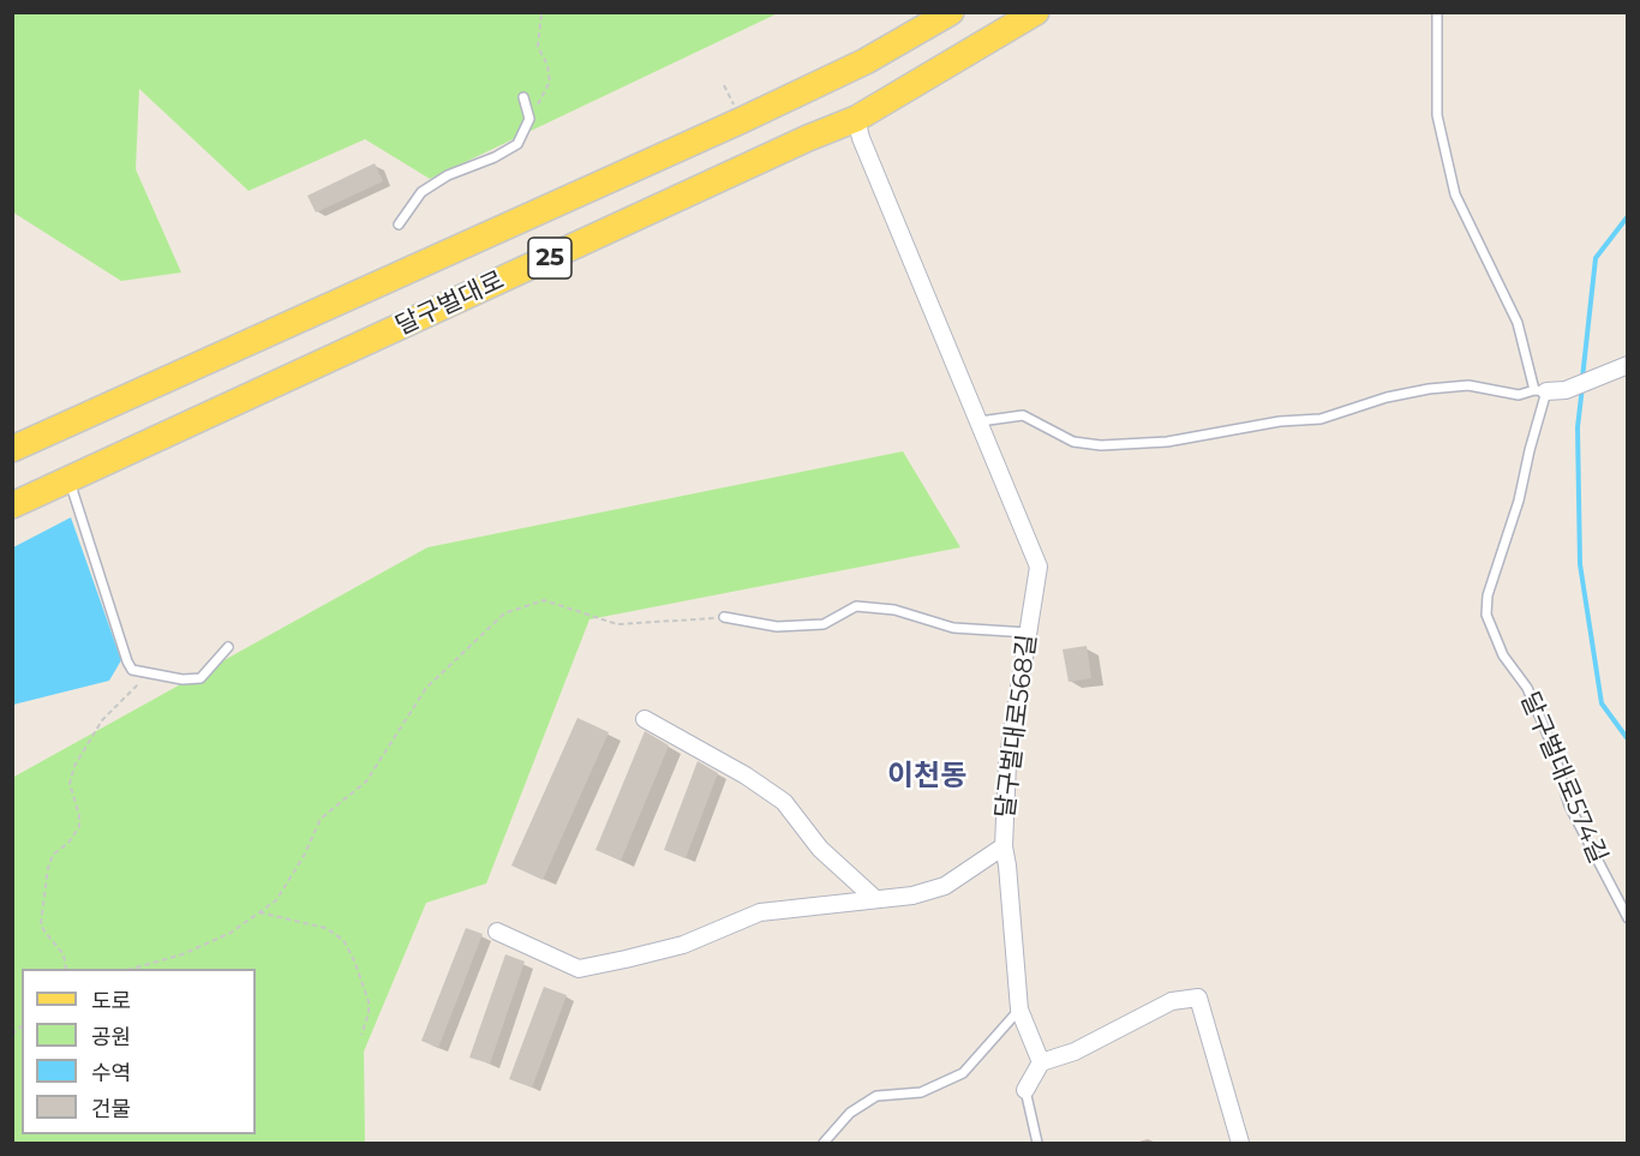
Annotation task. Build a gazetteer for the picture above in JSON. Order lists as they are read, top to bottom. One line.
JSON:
{"streets":{"main road":["25","달구벌대로"],"street":["달구벌대로568길"],"lane":["달구벌대로574길"]},"crossings":[["달구벌대로","달구벌대로568길"]],"districts":["이천동"],"legend":["도로","공원","수역","건물"]}
